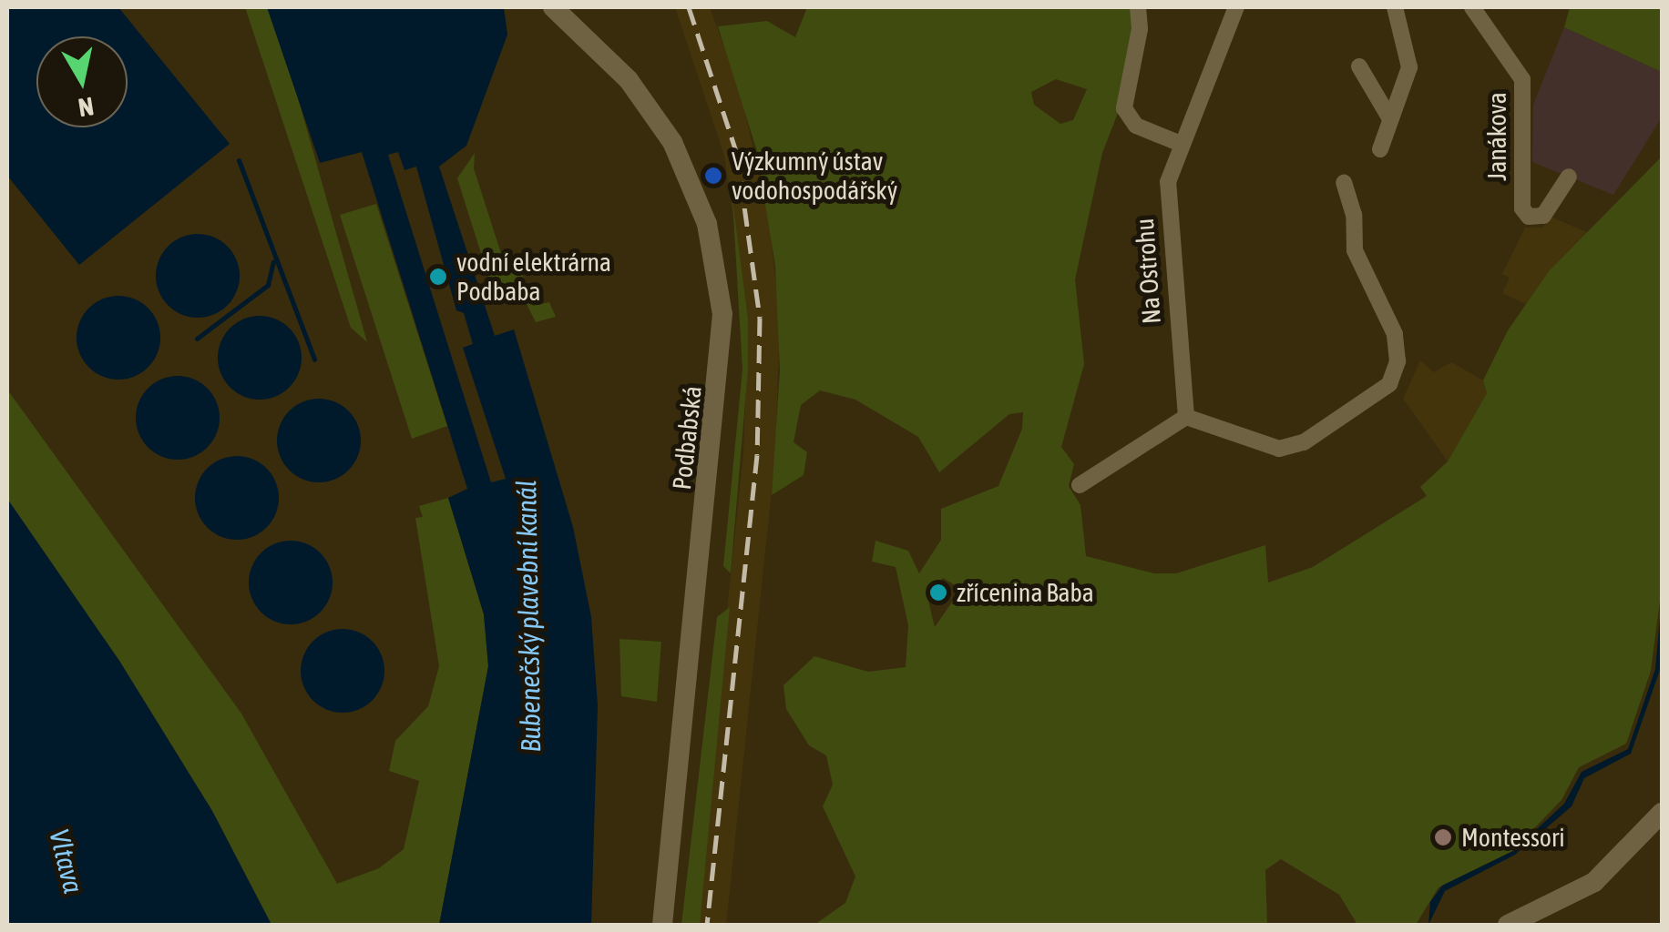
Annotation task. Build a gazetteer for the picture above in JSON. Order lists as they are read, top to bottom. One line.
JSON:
{"streets":{"main road":["Podbabská"],"street":["Janákova","Na Ostrohu"]},"water":["Bubenečský plavební kanál","Vltava"],"places":["Výzkumný ústav vodohospodářský","vodní elektrárna Podbaba","zřícenina Baba","Montessori"],"north":"bottom"}
